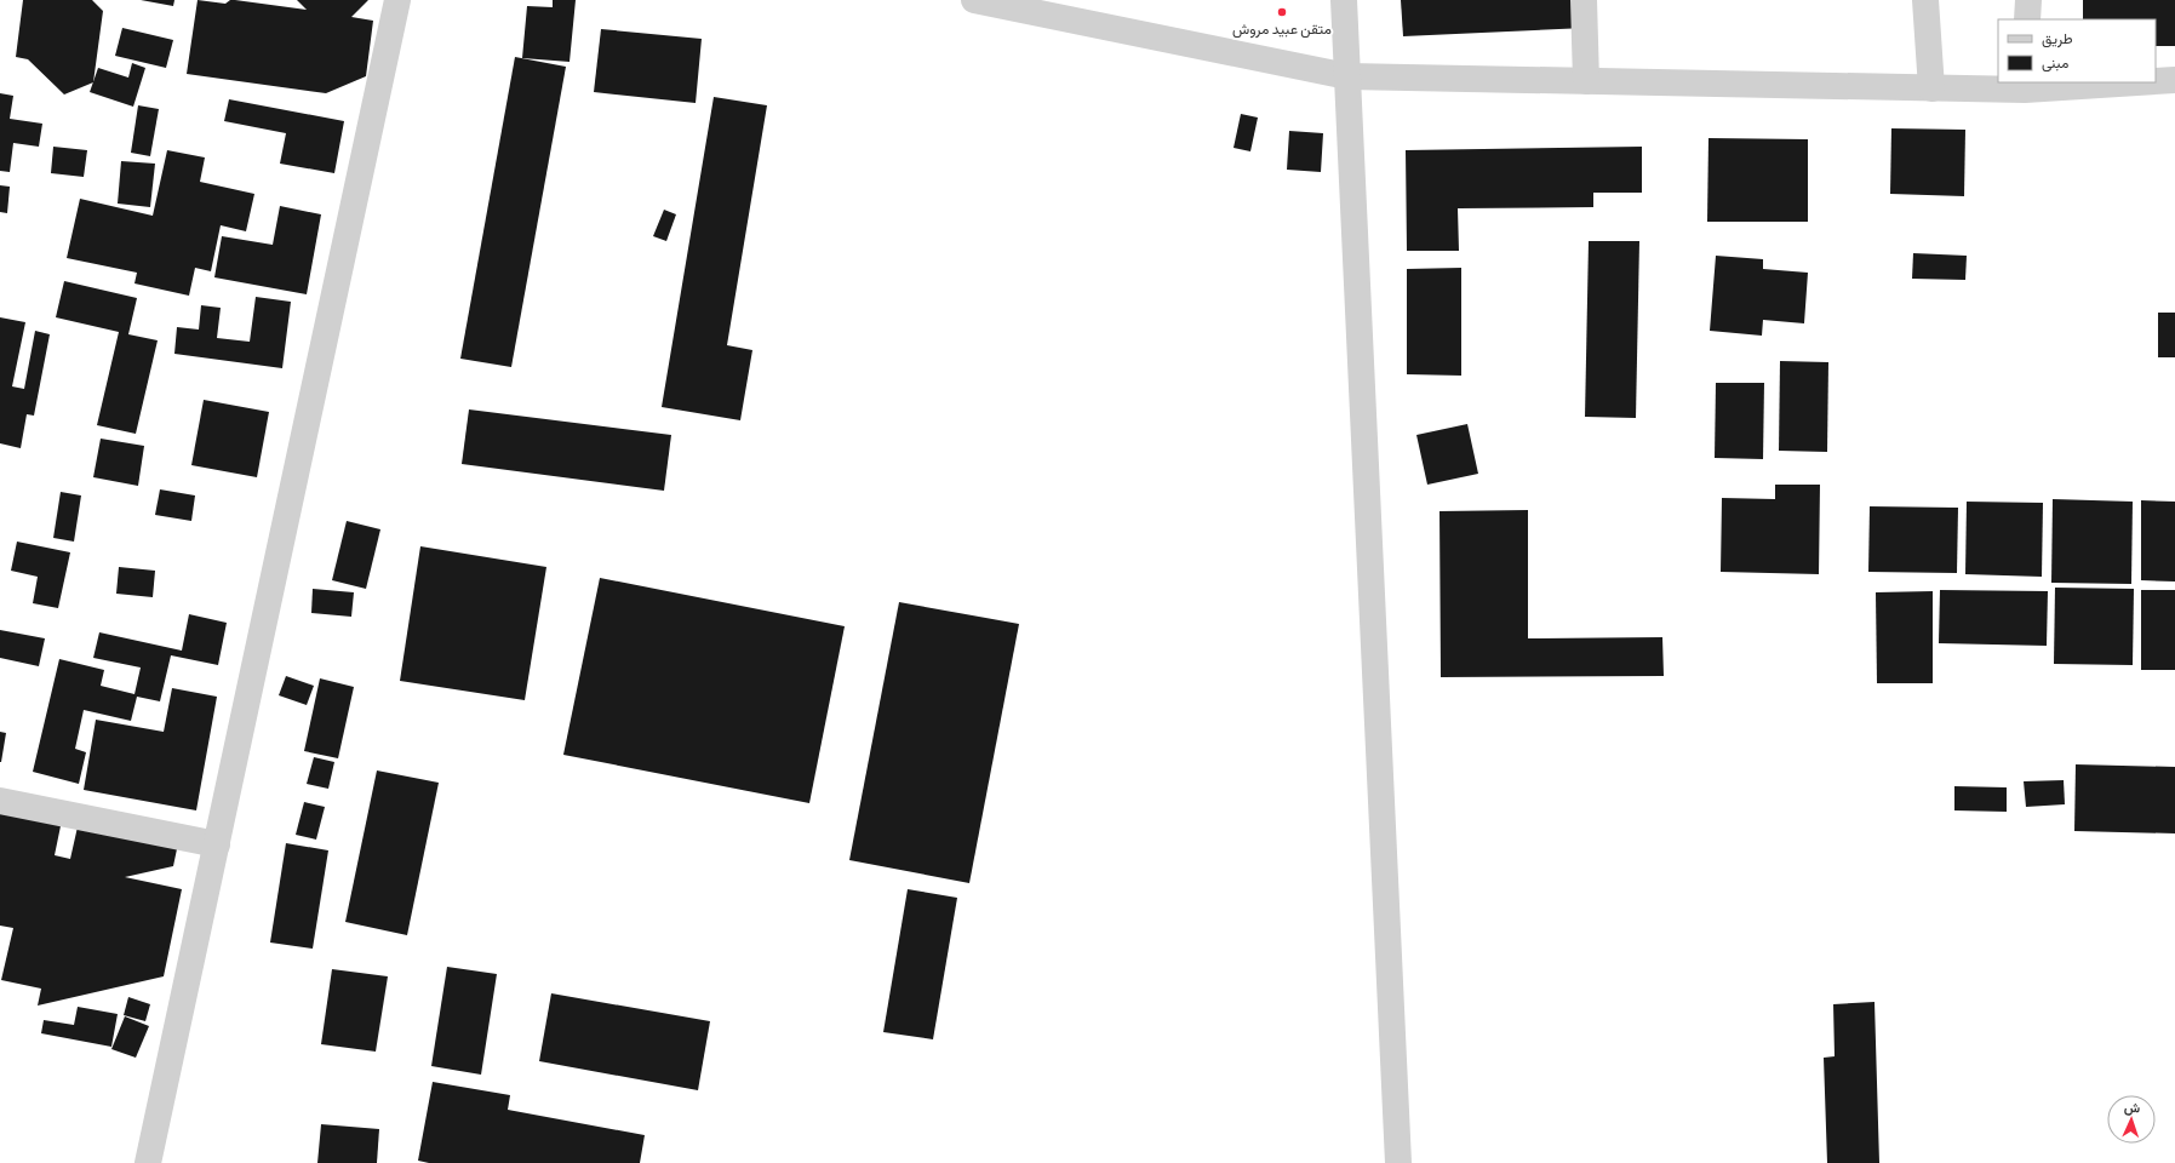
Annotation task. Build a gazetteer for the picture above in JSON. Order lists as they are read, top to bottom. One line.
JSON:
{"places":["متقن عبيد مروش"],"legend":["طريق","مبنى"],"north":"top"}
